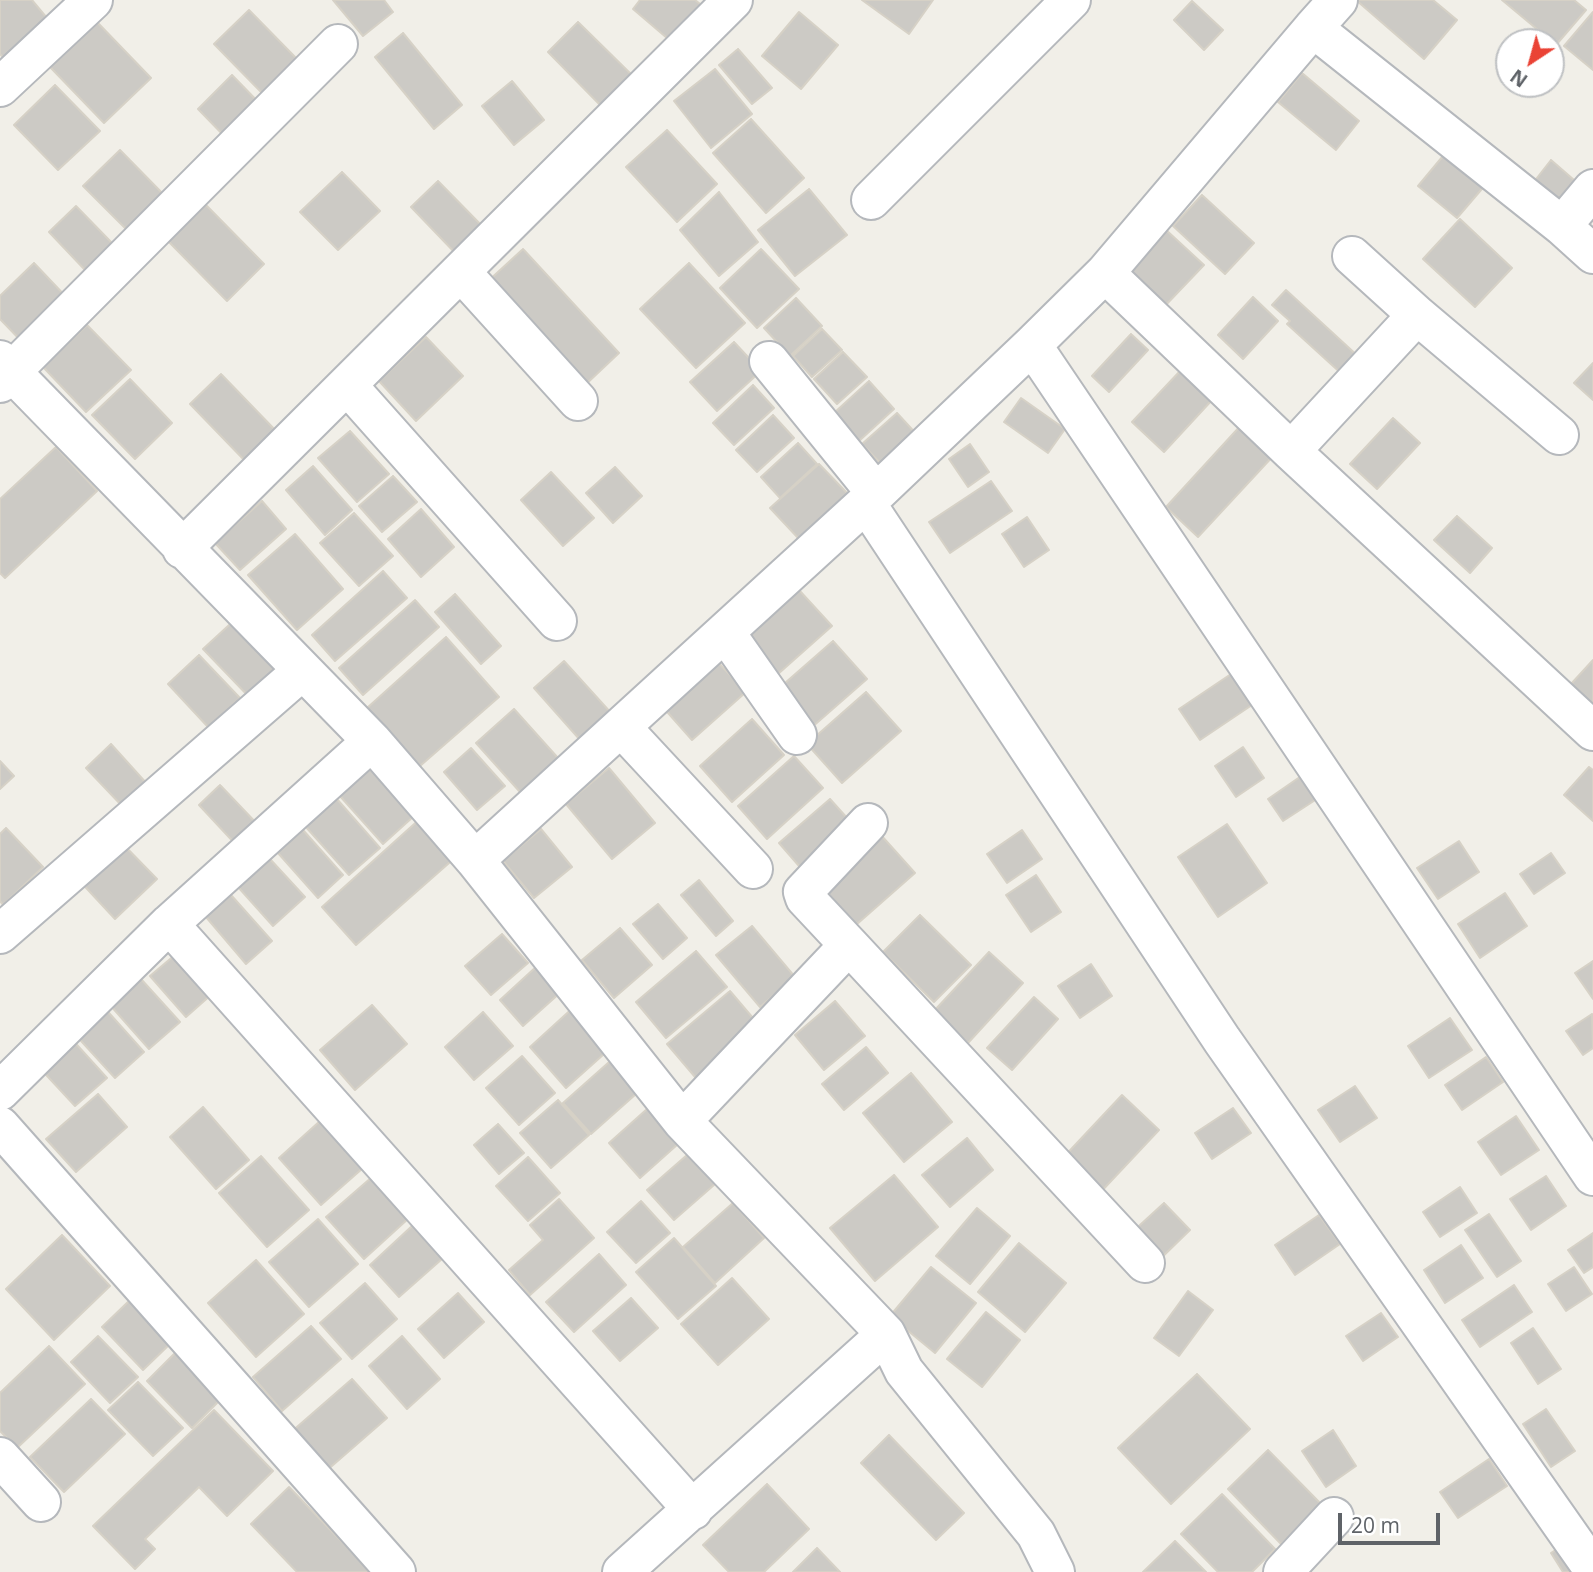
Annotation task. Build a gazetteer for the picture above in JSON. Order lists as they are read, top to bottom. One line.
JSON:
{"scale_bar":"20 m","north":"bottom left"}
